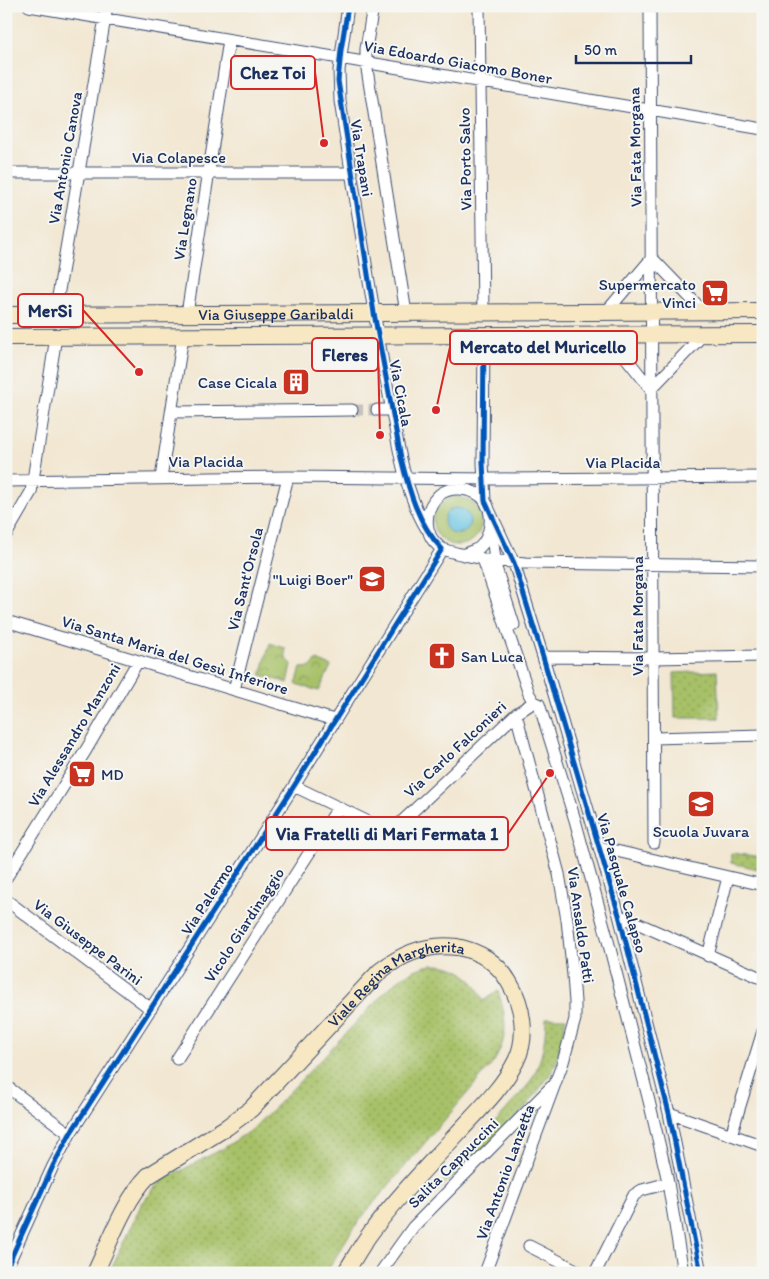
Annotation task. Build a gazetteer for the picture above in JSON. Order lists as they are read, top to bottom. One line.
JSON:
{"streets":{"main road":["Via Giuseppe Garibaldi","Viale Regina Margherita"],"street":["Via Edoardo Giacomo Boner","Via Fata Morgana","Via Colapesce","Via Antonio Canova","Via Trapani","Via Porto Salvo","Via Legnano","Via Cicala","Via Placida","Via Sant'Orsola","Via Santa Maria del Gesù Inferiore","Via Alessandro Manzoni","Via Carlo Falconieri","Via Pasquale Calapso","Via Palermo","Vicolo Giardinaggio","Via Ansaldo Patti","Via Giuseppe Parini","Salita Cappuccini","Via Antonio Lanzetta"]},"crossings":[["Via Edoardo Giacomo Boner","Via Fata Morgana"],["Via Edoardo Giacomo Boner","Via Antonio Canova"],["Via Edoardo Giacomo Boner","Via Trapani"],["Via Edoardo Giacomo Boner","Via Porto Salvo"],["Via Edoardo Giacomo Boner","Via Legnano"],["Via Fata Morgana","Via Giuseppe Garibaldi"],["Via Fata Morgana","Via Placida"],["Via Colapesce","Via Antonio Canova"],["Via Colapesce","Via Trapani"],["Via Colapesce","Via Legnano"],["Via Antonio Canova","Via Giuseppe Garibaldi"],["Via Trapani","Via Giuseppe Garibaldi"],["Via Trapani","Via Cicala"],["Via Porto Salvo","Via Giuseppe Garibaldi"],["Via Legnano","Via Giuseppe Garibaldi"],["Via Giuseppe Garibaldi","Via Cicala"],["Via Cicala","Via Placida"],["Via Cicala","Via Pasquale Calapso"],["Via Cicala","Via Palermo"],["Via Placida","Via Sant'Orsola"],["Via Sant'Orsola","Via Santa Maria del Gesù Inferiore"],["Via Santa Maria del Gesù Inferiore","Via Alessandro Manzoni"],["Via Santa Maria del Gesù Inferiore","Via Palermo"],["Via Carlo Falconieri","Via Palermo"],["Via Carlo Falconieri","Vicolo Giardinaggio"],["Via Carlo Falconieri","Via Ansaldo Patti"],["Via Pasquale Calapso","Via Palermo"],["Via Palermo","Via Giuseppe Parini"],["Via Ansaldo Patti","Salita Cappuccini"],["Via Ansaldo Patti","Via Antonio Lanzetta"],["Salita Cappuccini","Via Antonio Lanzetta"]],"places":{"other":["Chez Toi","MerSi","Mercato del Muricello","Fleres","Via Fratelli di Mari Fermata 1"],"supermarket":["Supermercato Vinci","MD"],"building":["Case Cicala"],"school or university":["\"Luigi Boer\"","Scuola Juvara"],"church":["San Luca"]},"scale_bar":"50 m"}
